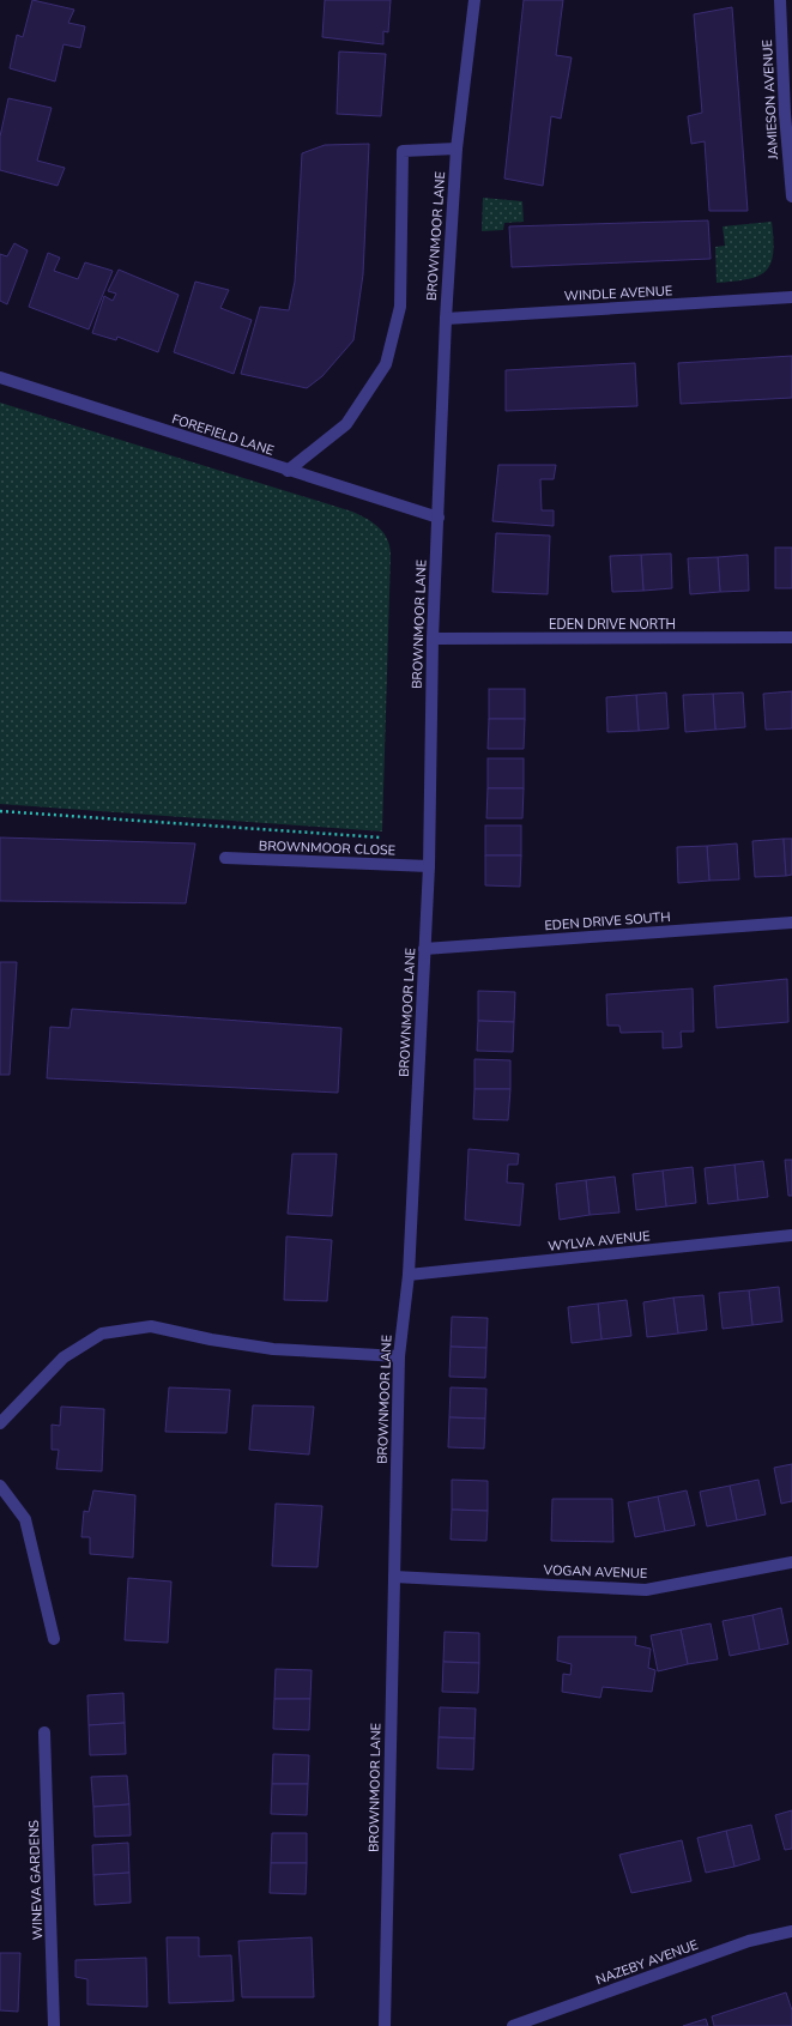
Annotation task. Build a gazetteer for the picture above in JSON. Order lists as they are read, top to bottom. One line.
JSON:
{"streets":{"street":["JAMIESON AVENUE","BROWNMOOR LANE","WINDLE AVENUE","FOREFIELD LANE","EDEN DRIVE NORTH","BROWNMOOR CLOSE","EDEN DRIVE SOUTH","WYLVA AVENUE","VOGAN AVENUE","WINEVA GARDENS","NAZEBY AVENUE"]},"crossings":[["BROWNMOOR LANE","WINDLE AVENUE"],["BROWNMOOR LANE","FOREFIELD LANE"],["BROWNMOOR LANE","EDEN DRIVE NORTH"],["BROWNMOOR LANE","BROWNMOOR CLOSE"],["BROWNMOOR LANE","EDEN DRIVE SOUTH"],["BROWNMOOR LANE","WYLVA AVENUE"],["BROWNMOOR LANE","VOGAN AVENUE"]]}
